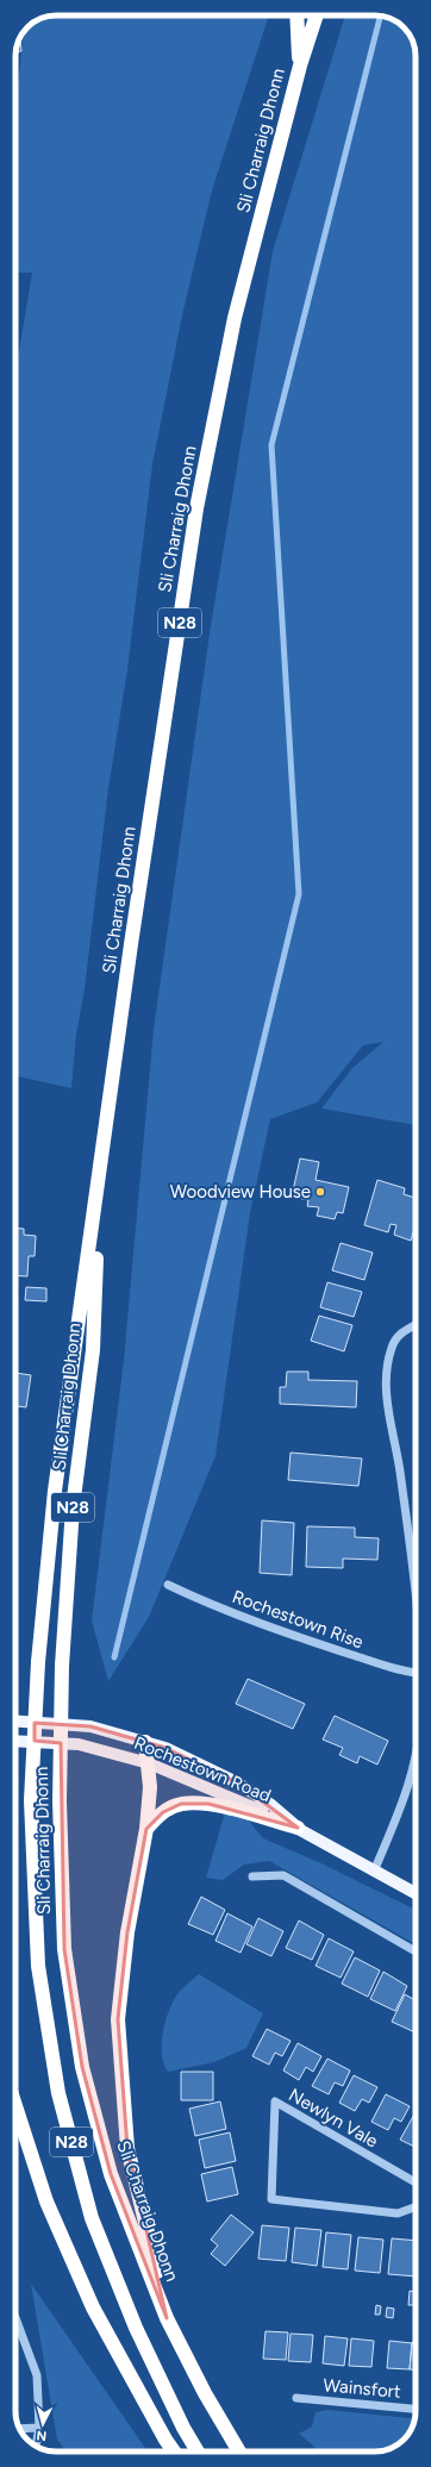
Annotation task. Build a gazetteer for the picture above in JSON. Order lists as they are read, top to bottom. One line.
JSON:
{"streets":{"highway":["Sli Charraig Dhonn","N28"],"main road":["Rochestown Road"],"street":["Rochestown Rise","Newlyn Vale","Wainsfort"]},"places":["Woodview House"],"north":"bottom"}
